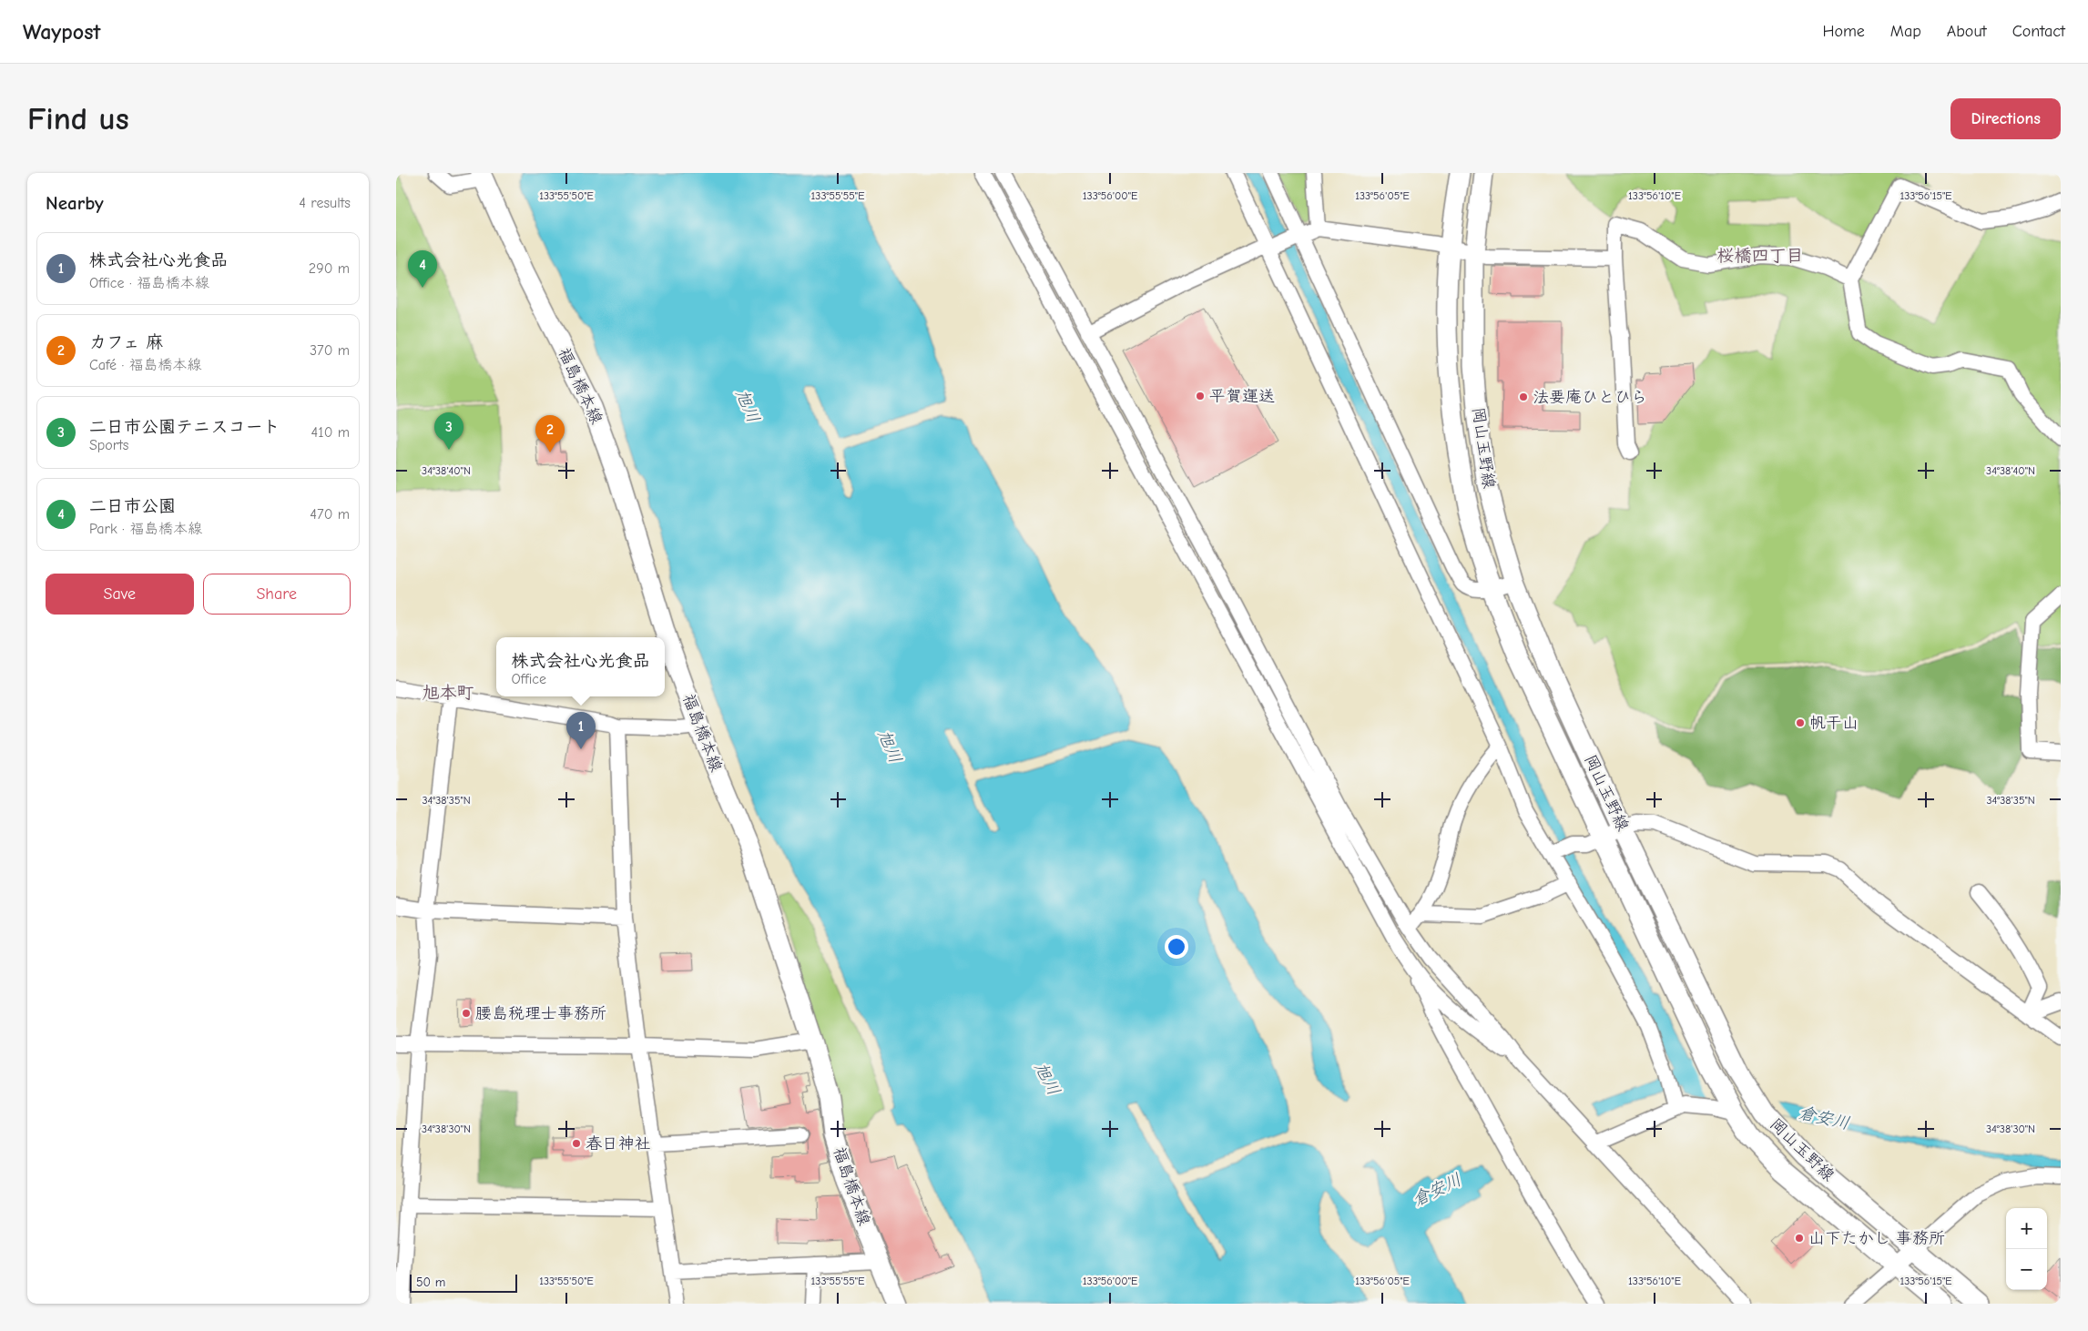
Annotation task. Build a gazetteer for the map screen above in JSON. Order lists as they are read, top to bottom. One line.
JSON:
{"streets":{"main road":["福島橋本線","岡山玉野線"]},"districts":["桜橋四丁目","旭本町"],"water":["旭川","倉安川"],"places":["平賀運送","法要庵ひとひら","帆干山","腰島税理士事務所","春日神社","山下たかし 事務所"],"scale_bar":"50 m","page":{"header":"Waypost","nav":["Home","Map","About","Contact"],"buttons":["Directions",["Save","Share"]],"title":"Find us","heading":["Nearby","4 results"],"list":[{"mark":"1","name":"株式会社心光食品","note":"Office · 福島橋本線","value":"290 m"},{"mark":"2","name":"カフェ 麻","note":"Café · 福島橋本線","value":"370 m"},{"mark":"3","name":"二日市公園テニスコート","note":"Sports","value":"410 m"},{"mark":"4","name":"二日市公園","note":"Park · 福島橋本線","value":"470 m"}],"pins":["4","3","2","1"],"popup":["株式会社心光食品","Office"],"map_buttons":["+","−"],"scale":"50 m"},"coordinates":["133°55'50\"E","133°55'55\"E","133°56'00\"E","133°56'05\"E","133°56'10\"E","133°56'15\"E","34°38'40\"N","34°38'35\"N","34°38'30\"N"]}
